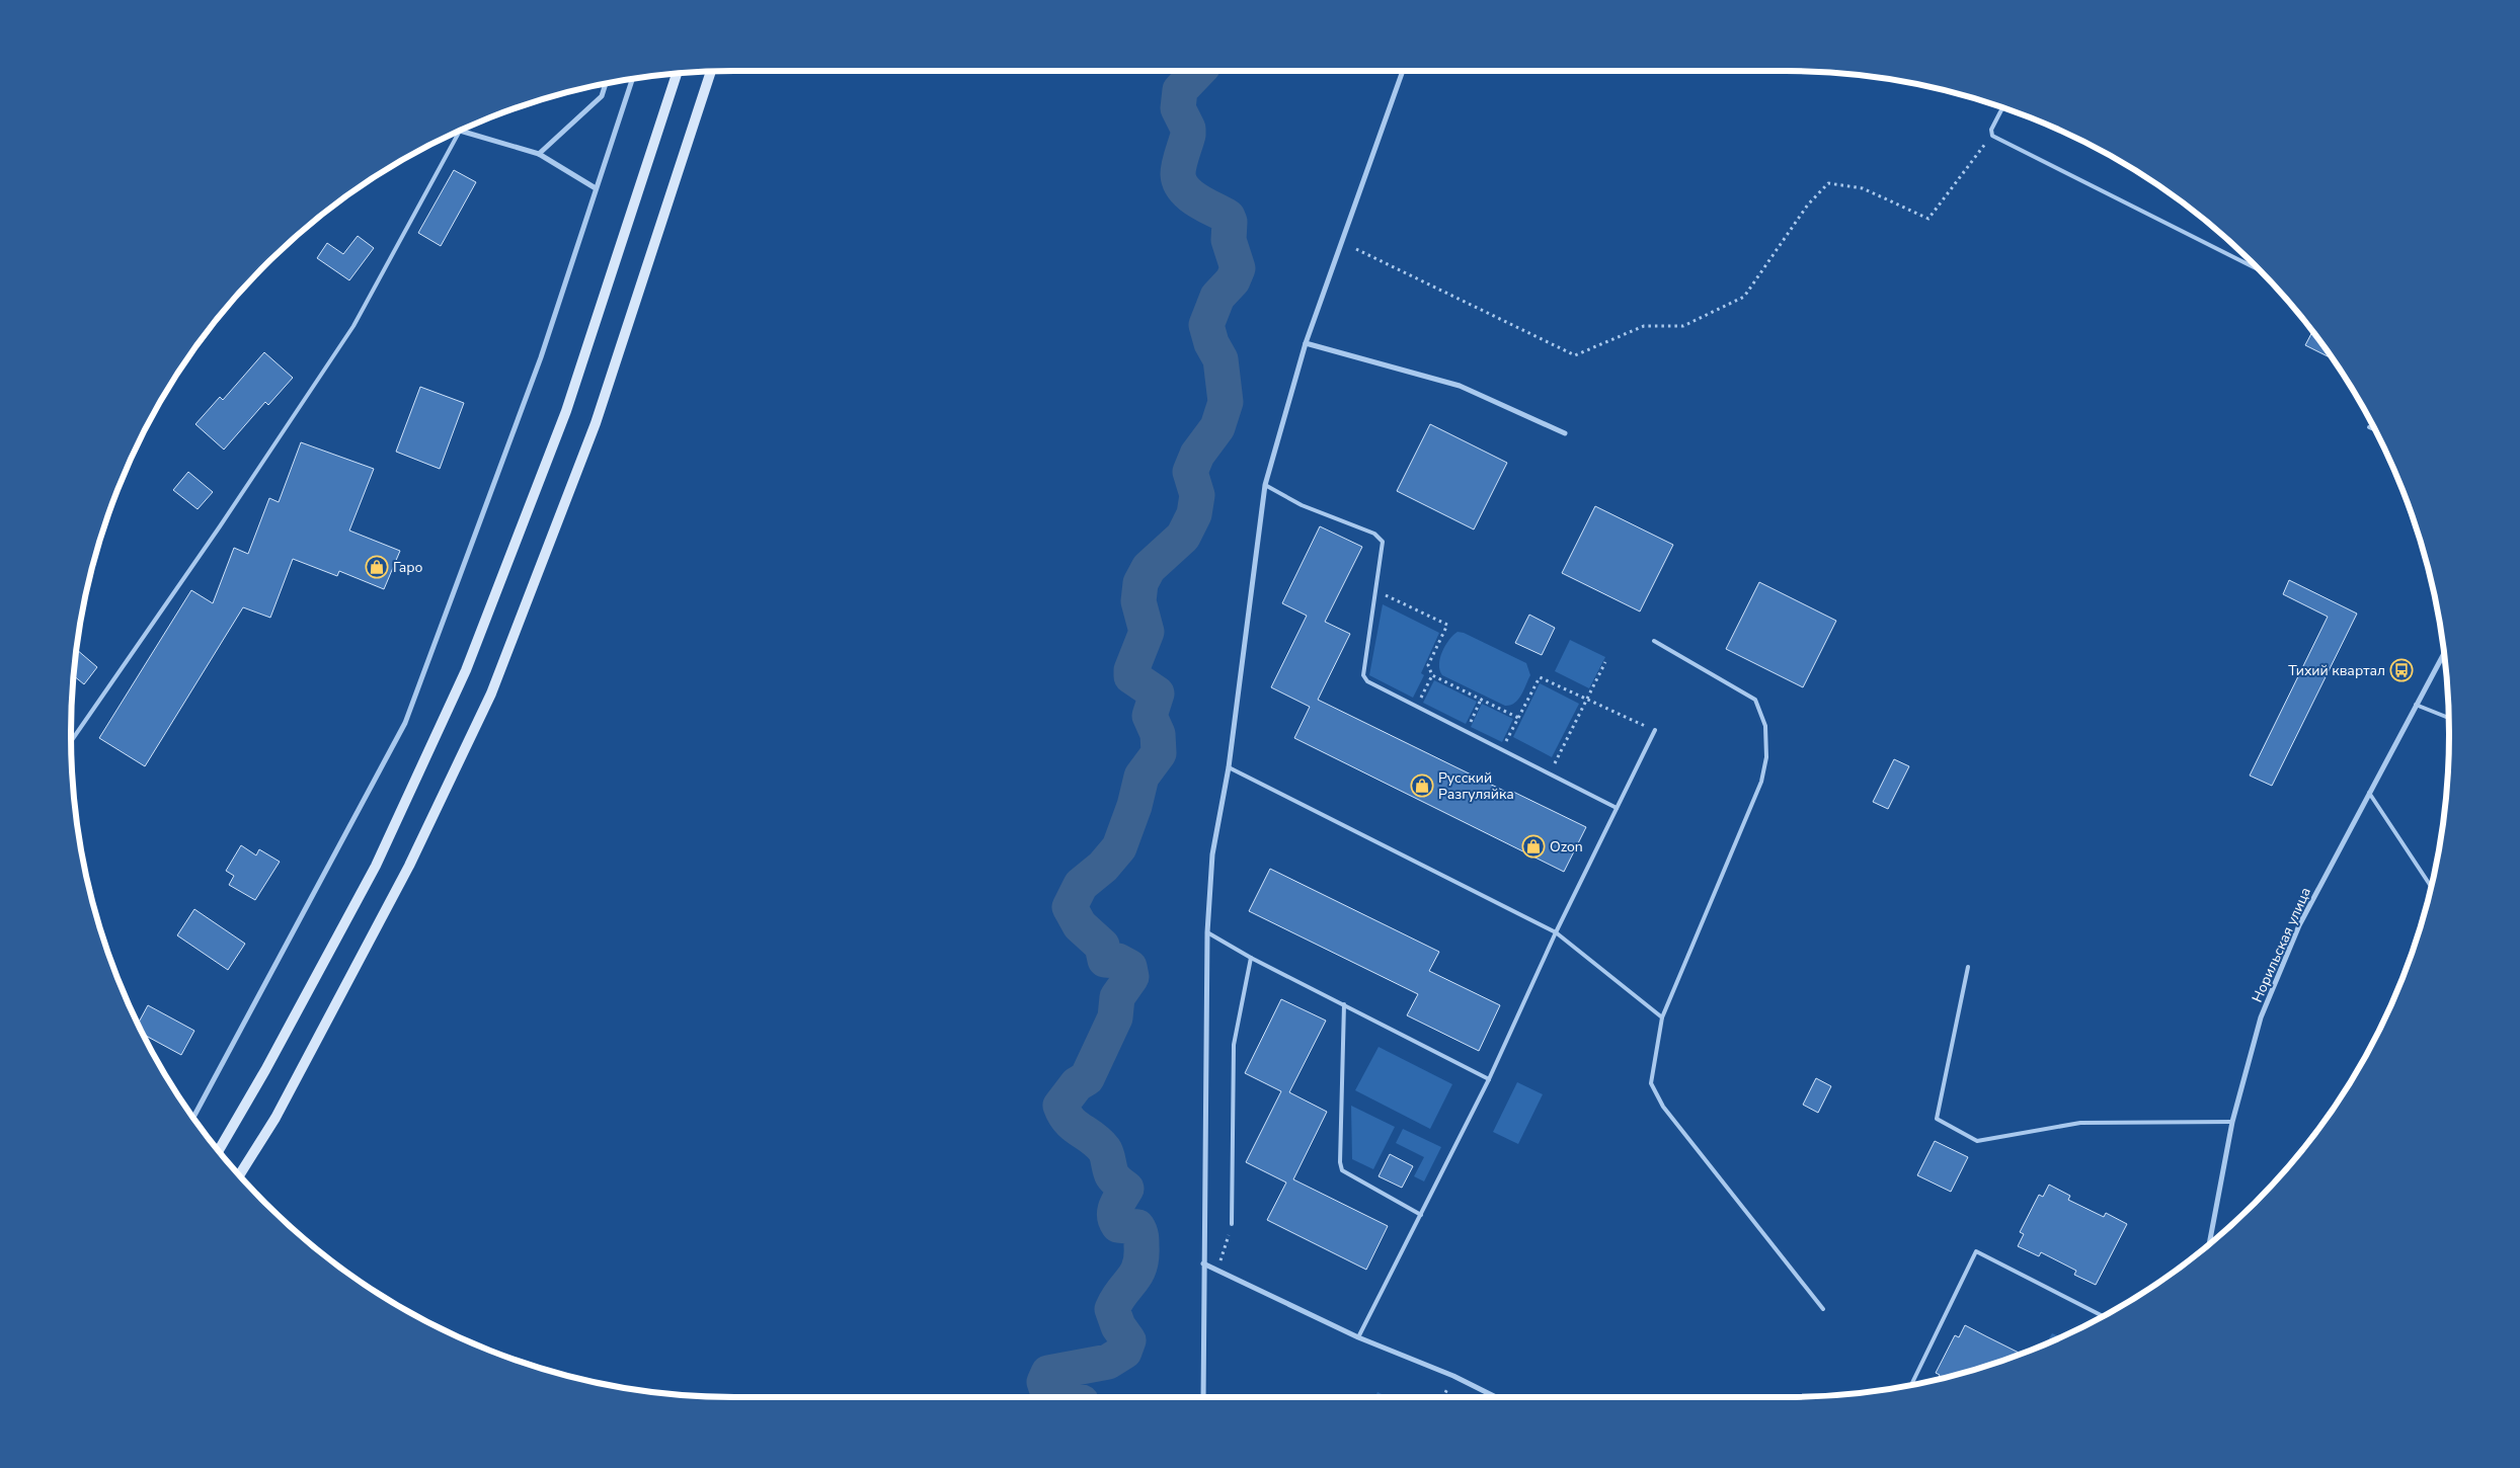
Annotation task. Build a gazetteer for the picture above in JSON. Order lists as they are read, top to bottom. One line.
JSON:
{"streets":{"street":["Норильская улица"]},"places":{"shop":["Гаро","Русский Разгуляйка","Ozon"],"bus stop":["Тихий квартал"]}}
